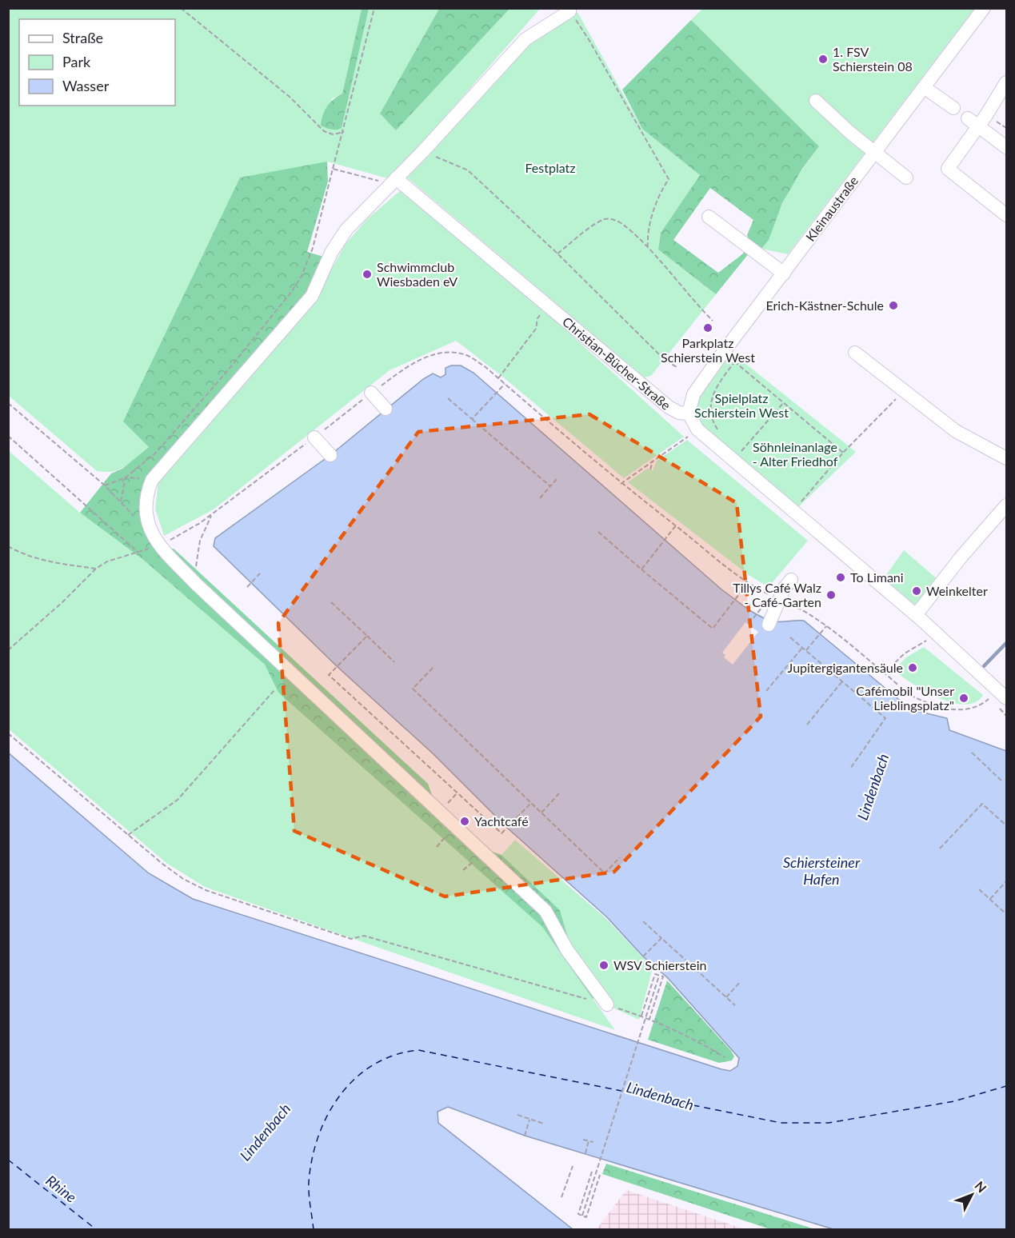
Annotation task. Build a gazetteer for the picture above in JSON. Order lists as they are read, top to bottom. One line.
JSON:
{"streets":{"street":["Kleinaustraße","Christian-Bücher-Straße"]},"crossings":[["Kleinaustraße","Christian-Bücher-Straße"]],"water":["Lindenbach","Schiersteiner Hafen","Rhine"],"parks":["Festplatz","Spielplatz Schierstein West","Söhnleinanlage - Alter Friedhof"],"places":["1. FSV Schierstein 08","Schwimmclub Wiesbaden eV","Erich-Kästner-Schule","Parkplatz Schierstein West","To Limani","Weinkelter","Tillys Café Walz - Café-Garten","Jupitergigantensäule","Cafémobil \"Unser Lieblingsplatz\"","Yachtcafé","WSV Schierstein"],"legend":["Straße","Park","Wasser"],"north":"top right"}
